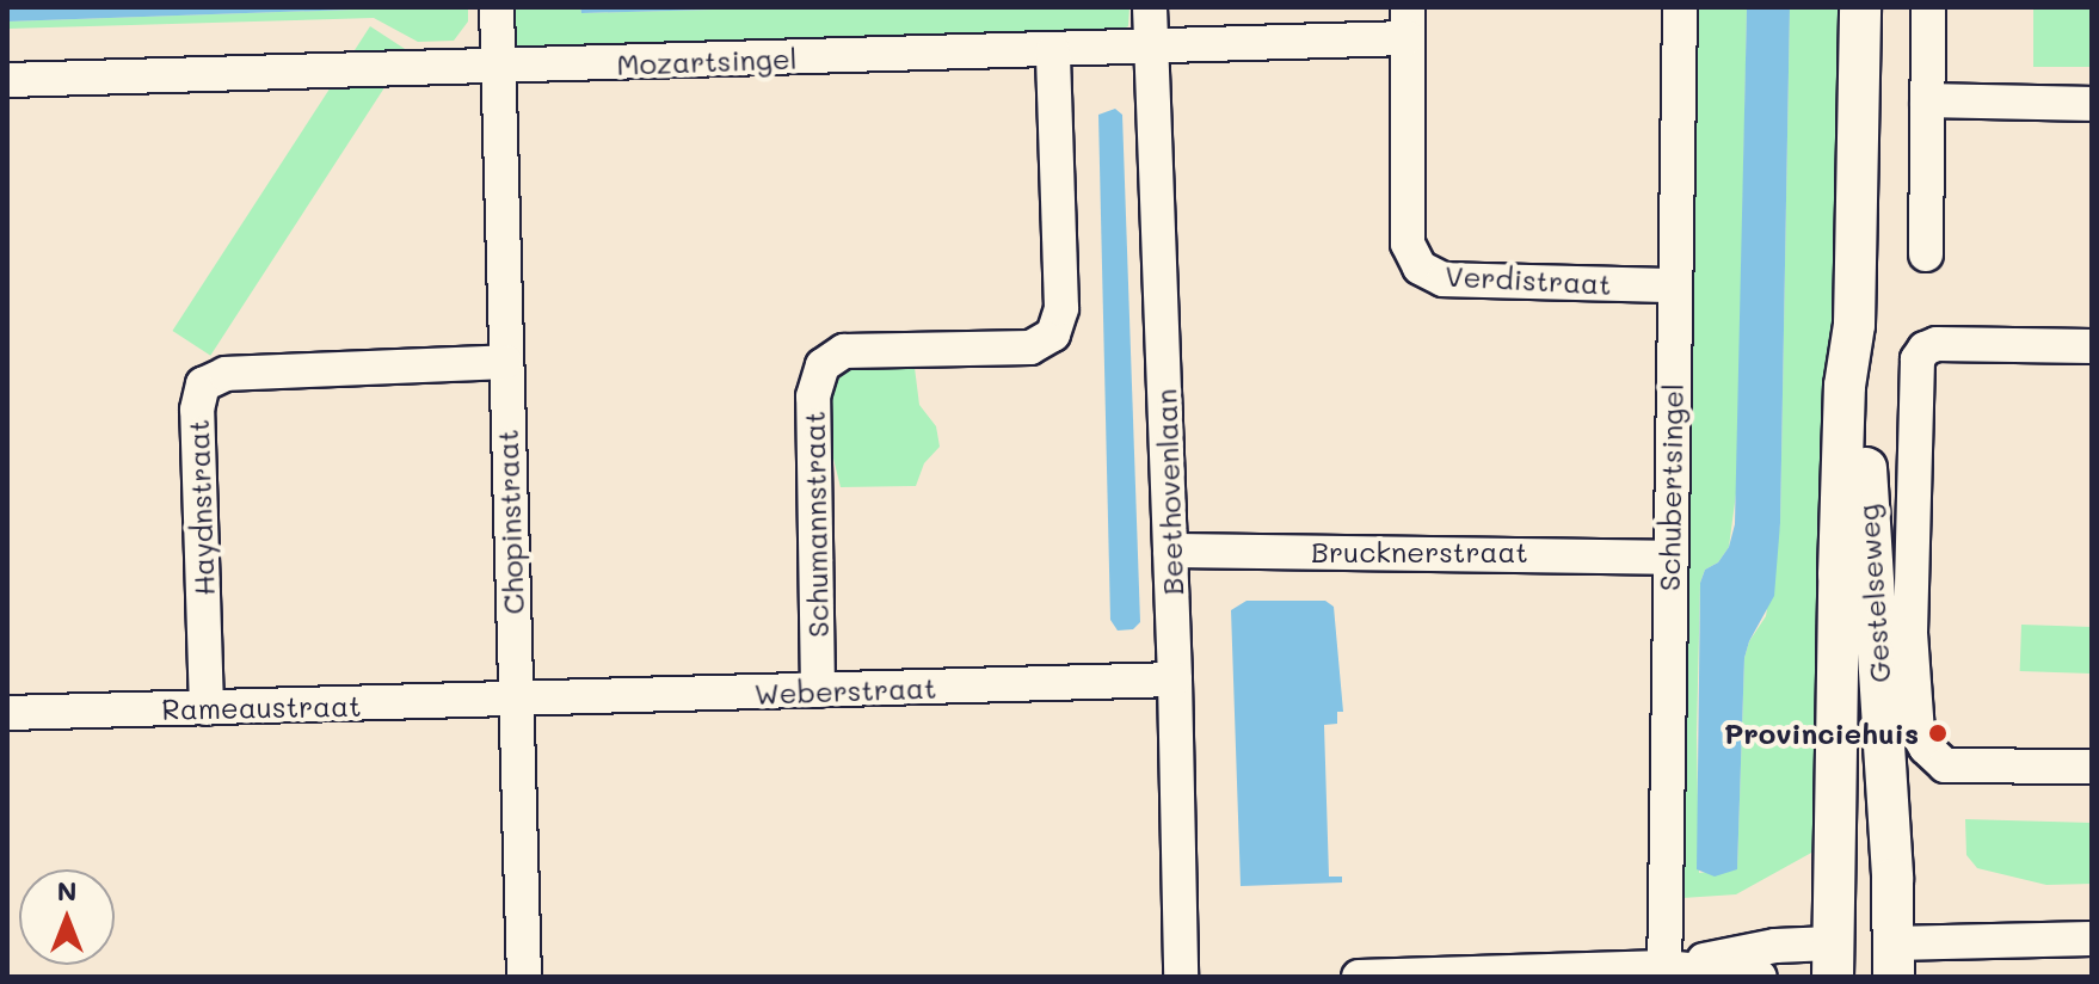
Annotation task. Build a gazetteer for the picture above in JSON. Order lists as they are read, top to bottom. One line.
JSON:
{"streets":{"main road":["Gestelseweg"],"street":["Mozartsingel","Verdistraat","Schubertsingel","Beethovenlaan","Haydnstraat","Chopinstraat","Schumannstraat","Brucknerstraat","Weberstraat","Rameaustraat"]},"crossings":[["Mozartsingel","Verdistraat"],["Mozartsingel","Beethovenlaan"],["Mozartsingel","Chopinstraat"],["Mozartsingel","Schumannstraat"],["Verdistraat","Schubertsingel"],["Schubertsingel","Brucknerstraat"],["Beethovenlaan","Brucknerstraat"],["Beethovenlaan","Weberstraat"],["Haydnstraat","Chopinstraat"],["Haydnstraat","Rameaustraat"],["Chopinstraat","Weberstraat"],["Chopinstraat","Rameaustraat"],["Schumannstraat","Weberstraat"],["Weberstraat","Rameaustraat"]],"places":["Provinciehuis"],"north":"top"}
